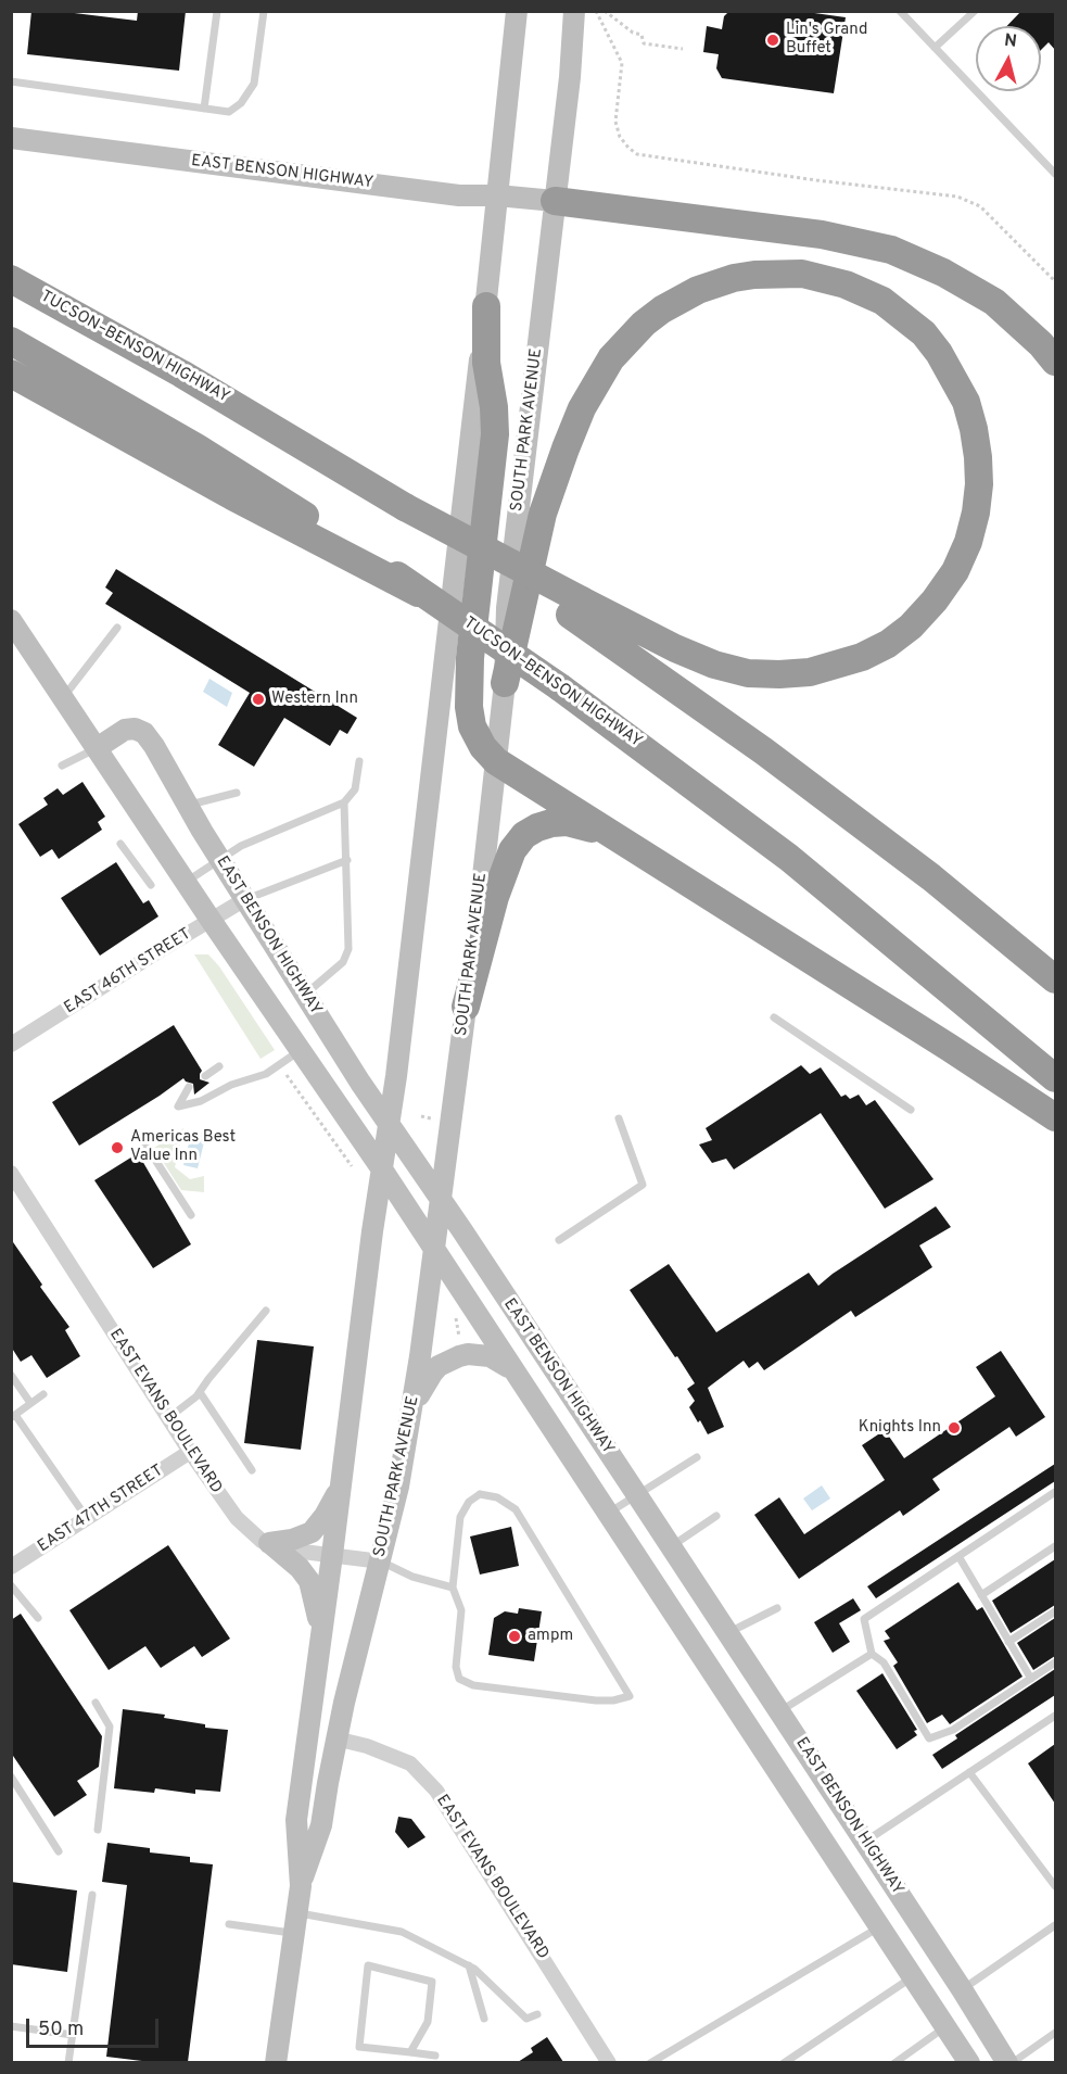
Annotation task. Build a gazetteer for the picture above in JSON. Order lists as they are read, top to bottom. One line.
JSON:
{"streets":{"highway":["TUCSON–BENSON HIGHWAY"],"main road":["EAST BENSON HIGHWAY","SOUTH PARK AVENUE"],"street":["EAST 46TH STREET","EAST EVANS BOULEVARD","EAST 47TH STREET"]},"crossings":[["EAST BENSON HIGHWAY","SOUTH PARK AVENUE"],["EAST BENSON HIGHWAY","EAST 46TH STREET"],["SOUTH PARK AVENUE","EAST EVANS BOULEVARD"],["EAST EVANS BOULEVARD","EAST 47TH STREET"]],"places":["Lin's Grand Buffet","Western Inn","Americas Best Value Inn","Knights Inn","ampm"],"scale_bar":"50 m","north":"top"}
